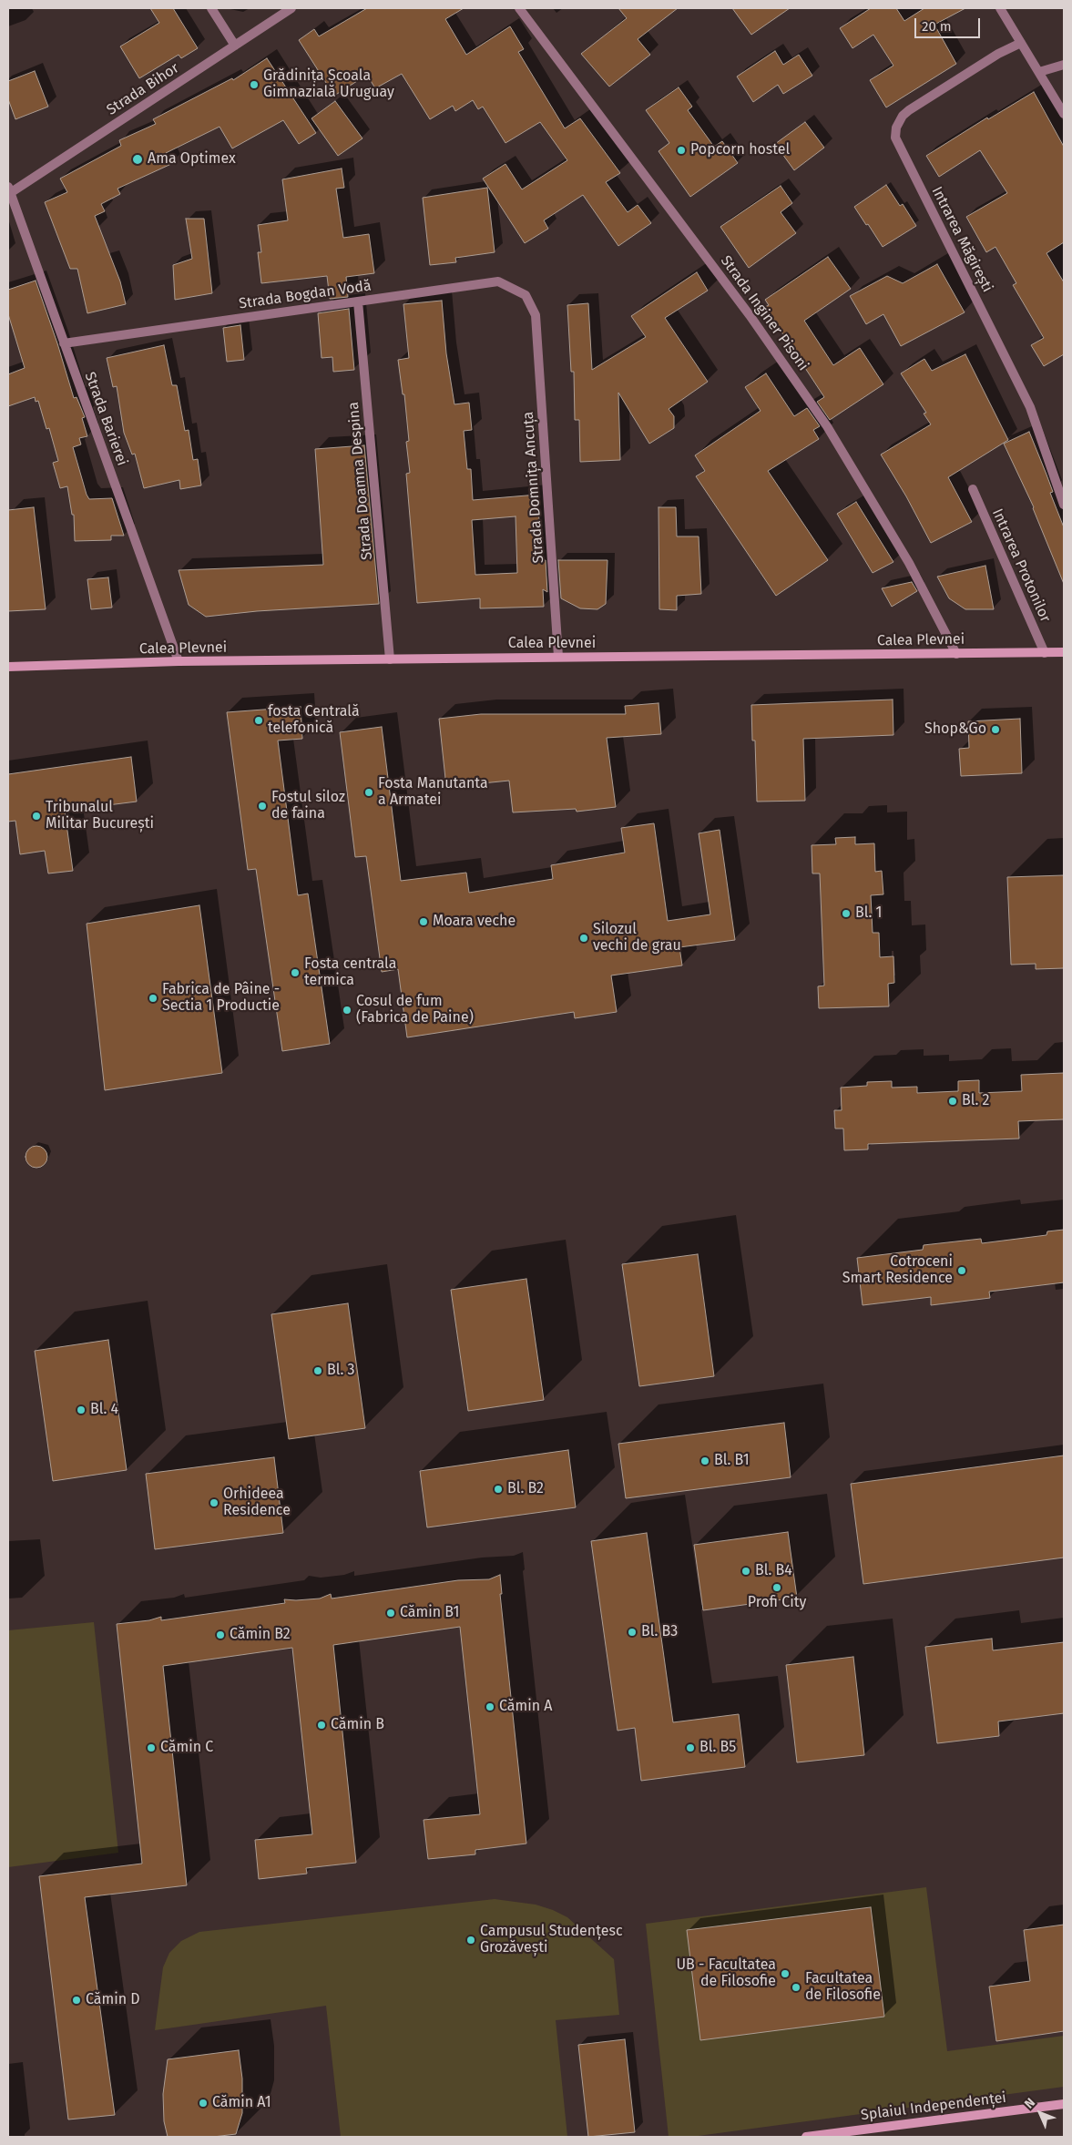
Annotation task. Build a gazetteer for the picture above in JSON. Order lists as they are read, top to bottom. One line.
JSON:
{"streets":{"main road":["Calea Plevnei","Splaiul Independenței"],"street":["Strada Bihor","Intrarea Măgirești","Strada Bogdan Vodă","Strada Inginer Pisoni","Strada Barierei","Strada Doamna Despina","Strada Domnița Ancuța","Intrarea Protonilor"]},"crossings":[["Strada Bihor","Strada Barierei"],["Strada Bogdan Vodă","Strada Barierei"],["Strada Bogdan Vodă","Strada Doamna Despina"],["Strada Bogdan Vodă","Strada Domnița Ancuța"],["Strada Inginer Pisoni","Calea Plevnei"],["Strada Barierei","Calea Plevnei"],["Strada Doamna Despina","Calea Plevnei"],["Strada Domnița Ancuța","Calea Plevnei"],["Intrarea Protonilor","Calea Plevnei"]],"places":["Grădinița Școala Gimnazială Uruguay","Popcorn hostel","Ama Optimex","fosta Centrală telefonică","Shop&Go","Fosta Manutanta a Armatei","Fostul siloz de faina","Tribunalul Militar București","Bl. 1","Moara veche","Silozul vechi de grau","Fosta centrala termica","Fabrica de Pâine - Sectia 1 Productie","Cosul de fum (Fabrica de Paine)","Bl. 2","Cotroceni Smart Residence","Bl. 3","Bl. 4","Bl. B1","Bl. B2","Orhideea Residence","Bl. B4","Profi City","Cămin B1","Bl. B3","Cămin B2","Cămin A","Cămin B","Cămin C","Bl. B5","Campusul Studențesc Grozăvești","UB - Facultatea de Filosofie","Facultatea de Filosofie","Cămin D","Cămin A1"],"scale_bar":"20 m","north":"top left"}
